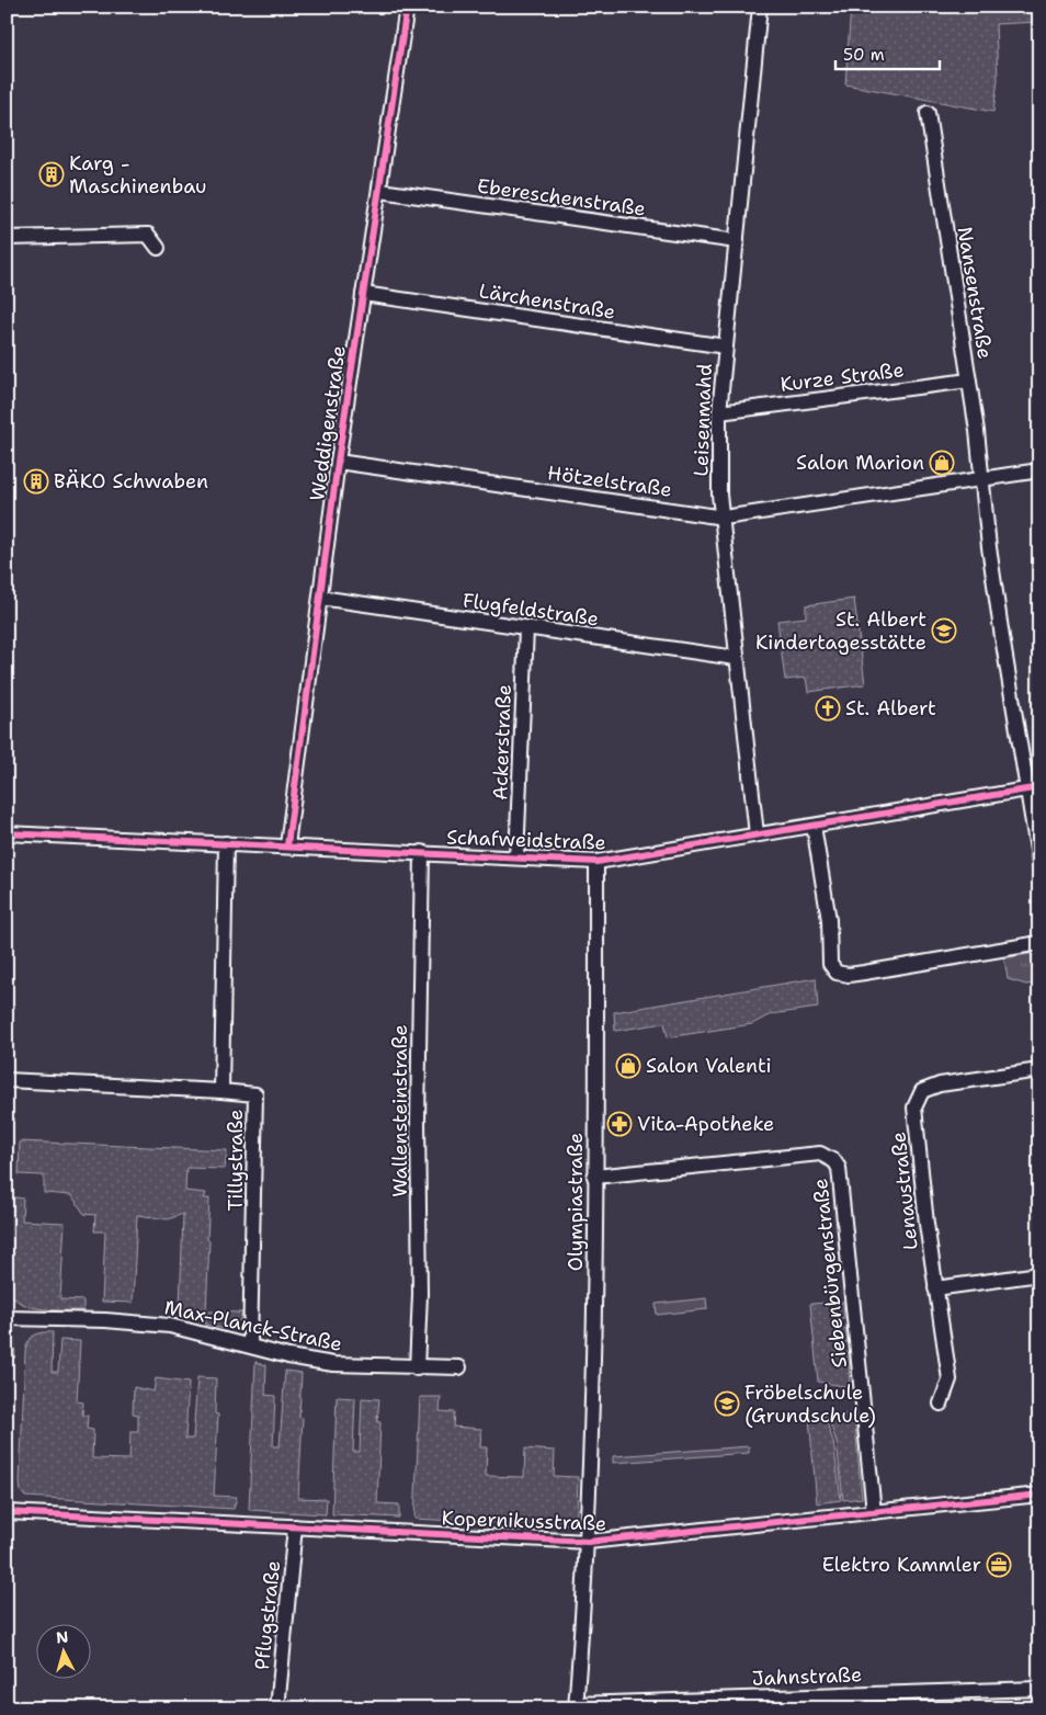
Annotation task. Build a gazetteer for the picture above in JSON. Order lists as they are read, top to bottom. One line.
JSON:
{"streets":{"street":["Ebereschenstraße","Nansenstraße","Lärchenstraße","Kurze Straße","Leisenmahd","Weddigenstraße","Hötzelstraße","Flugfeldstraße","Ackerstraße","Schafweidstraße","Wallensteinstraße","Tillystraße","Lenaustraße","Olympiastraße","Siebenbürgenstraße","Max-Planck-Straße","Kopernikusstraße","Pflugstraße","Jahnstraße"]},"crossings":[["Ebereschenstraße","Leisenmahd"],["Ebereschenstraße","Weddigenstraße"],["Nansenstraße","Kurze Straße"],["Nansenstraße","Hötzelstraße"],["Nansenstraße","Schafweidstraße"],["Lärchenstraße","Leisenmahd"],["Lärchenstraße","Weddigenstraße"],["Kurze Straße","Leisenmahd"],["Leisenmahd","Hötzelstraße"],["Leisenmahd","Flugfeldstraße"],["Leisenmahd","Schafweidstraße"],["Weddigenstraße","Hötzelstraße"],["Weddigenstraße","Flugfeldstraße"],["Weddigenstraße","Schafweidstraße"],["Flugfeldstraße","Ackerstraße"],["Ackerstraße","Schafweidstraße"],["Schafweidstraße","Wallensteinstraße"],["Schafweidstraße","Tillystraße"],["Schafweidstraße","Olympiastraße"],["Wallensteinstraße","Max-Planck-Straße"],["Tillystraße","Max-Planck-Straße"],["Olympiastraße","Siebenbürgenstraße"],["Olympiastraße","Kopernikusstraße"],["Olympiastraße","Jahnstraße"],["Siebenbürgenstraße","Kopernikusstraße"],["Kopernikusstraße","Pflugstraße"]],"places":{"building":["Karg - Maschinenbau","BÄKO Schwaben"],"shop":["Salon Marion","Salon Valenti"],"school or university":["St. Albert Kindertagesstätte","Fröbelschule (Grundschule)"],"church":["St. Albert"],"pharmacy":["Vita-Apotheke"],"office":["Elektro Kammler"]},"scale_bar":"50 m","north":"top"}
